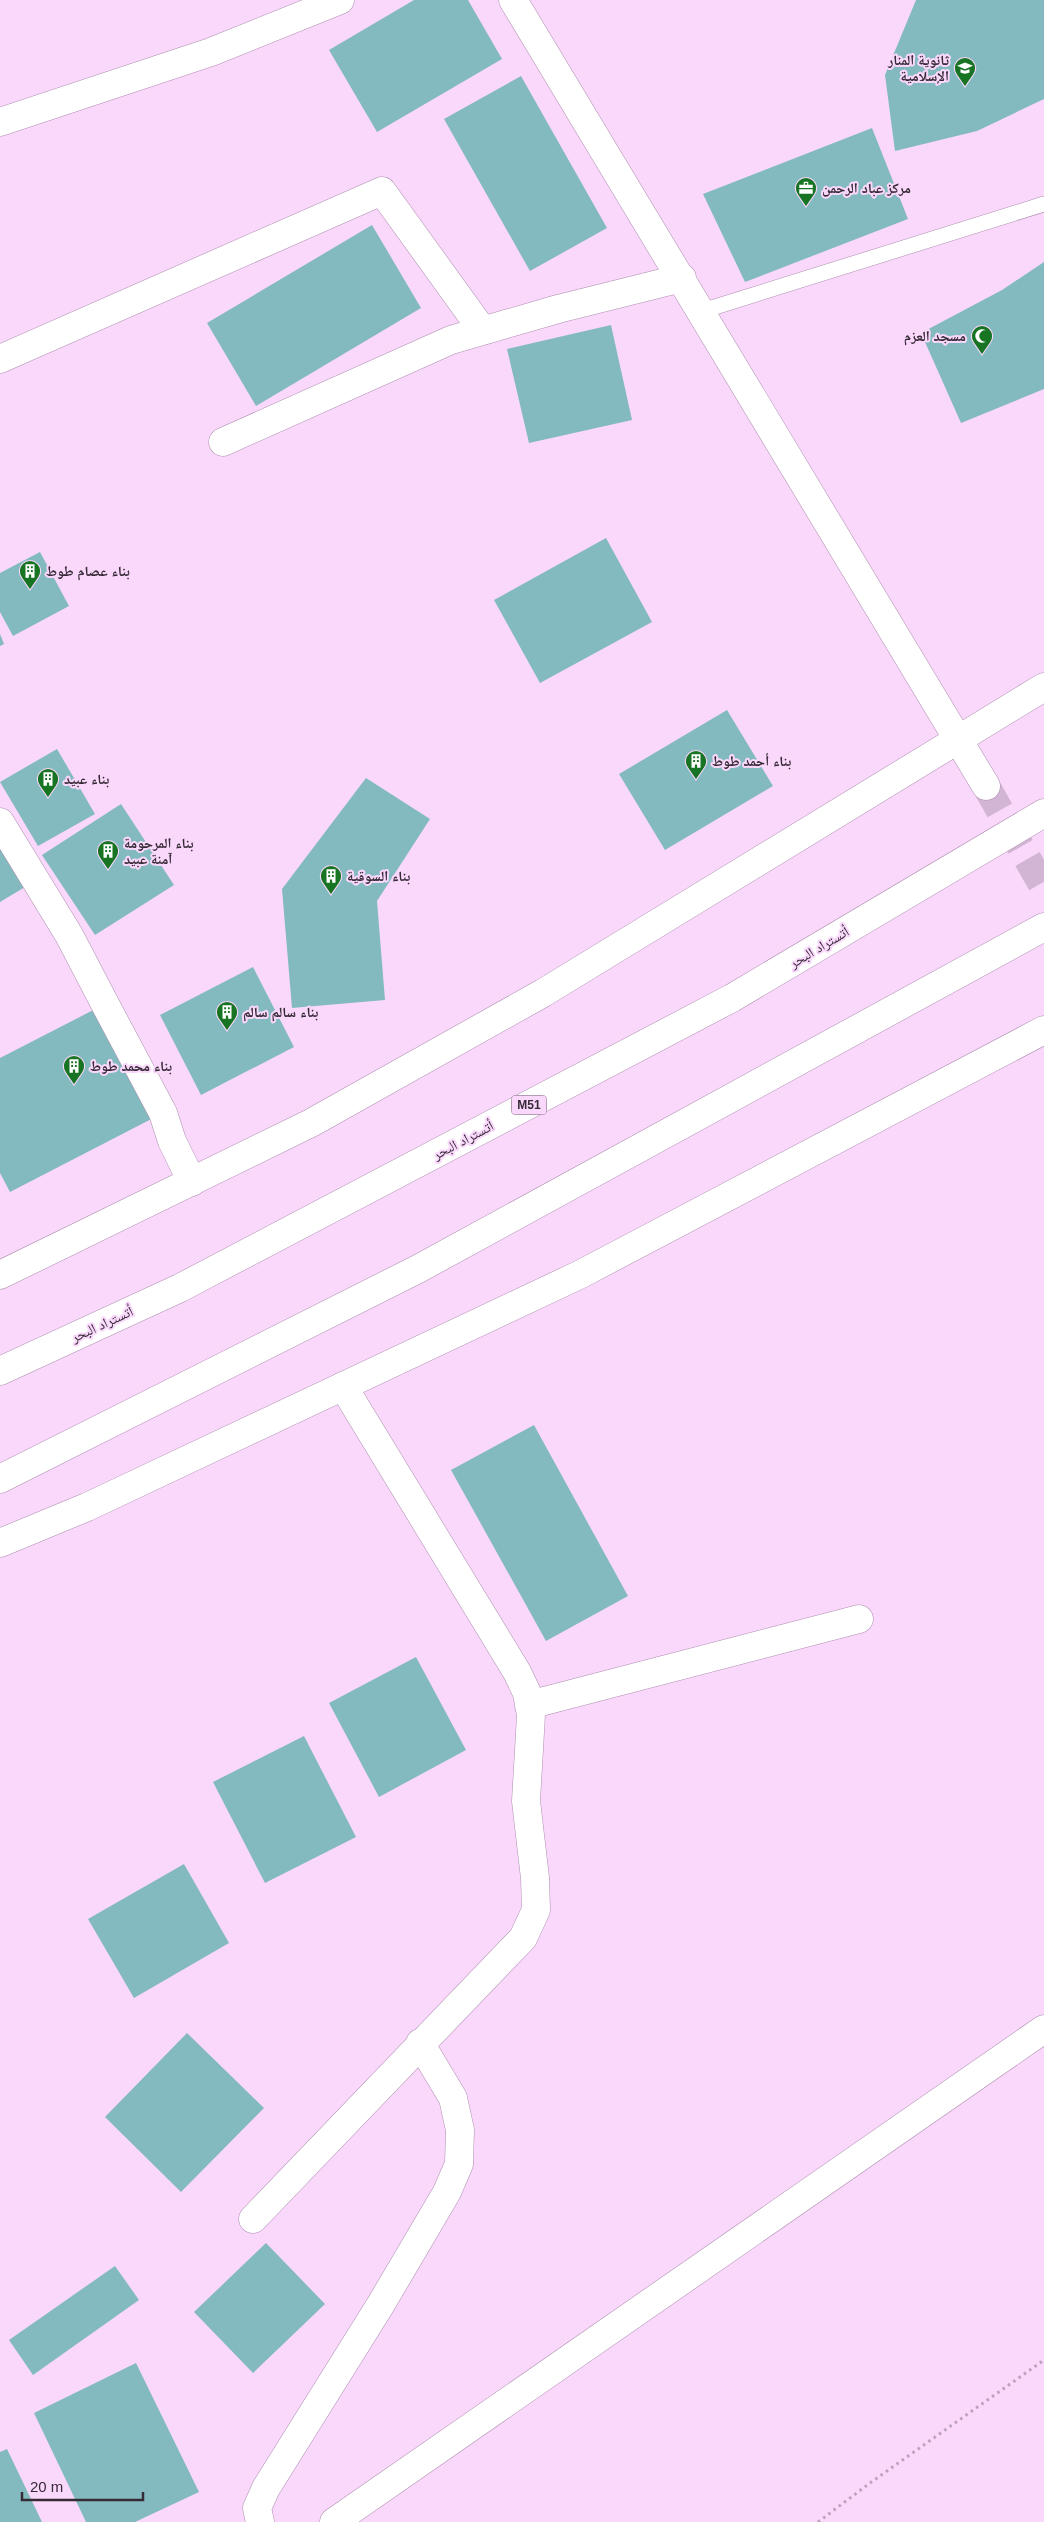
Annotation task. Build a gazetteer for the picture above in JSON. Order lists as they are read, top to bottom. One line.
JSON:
{"streets":{"main road":["أتستراد البحر","M51"]},"places":{"school or university":["ثانوية المنار الإسلامية"],"office":["مركز عباد الرحمن"],"mosque":["مسجد العزم"],"building":["بناء عصام طوط","بناء أحمد طوط","بناء عبيد","بناء المرحومة آمنة عبيد","بناء السوقية","بناء سالم سالم","بناء محمد طوط"]},"scale_bar":"20 m"}
